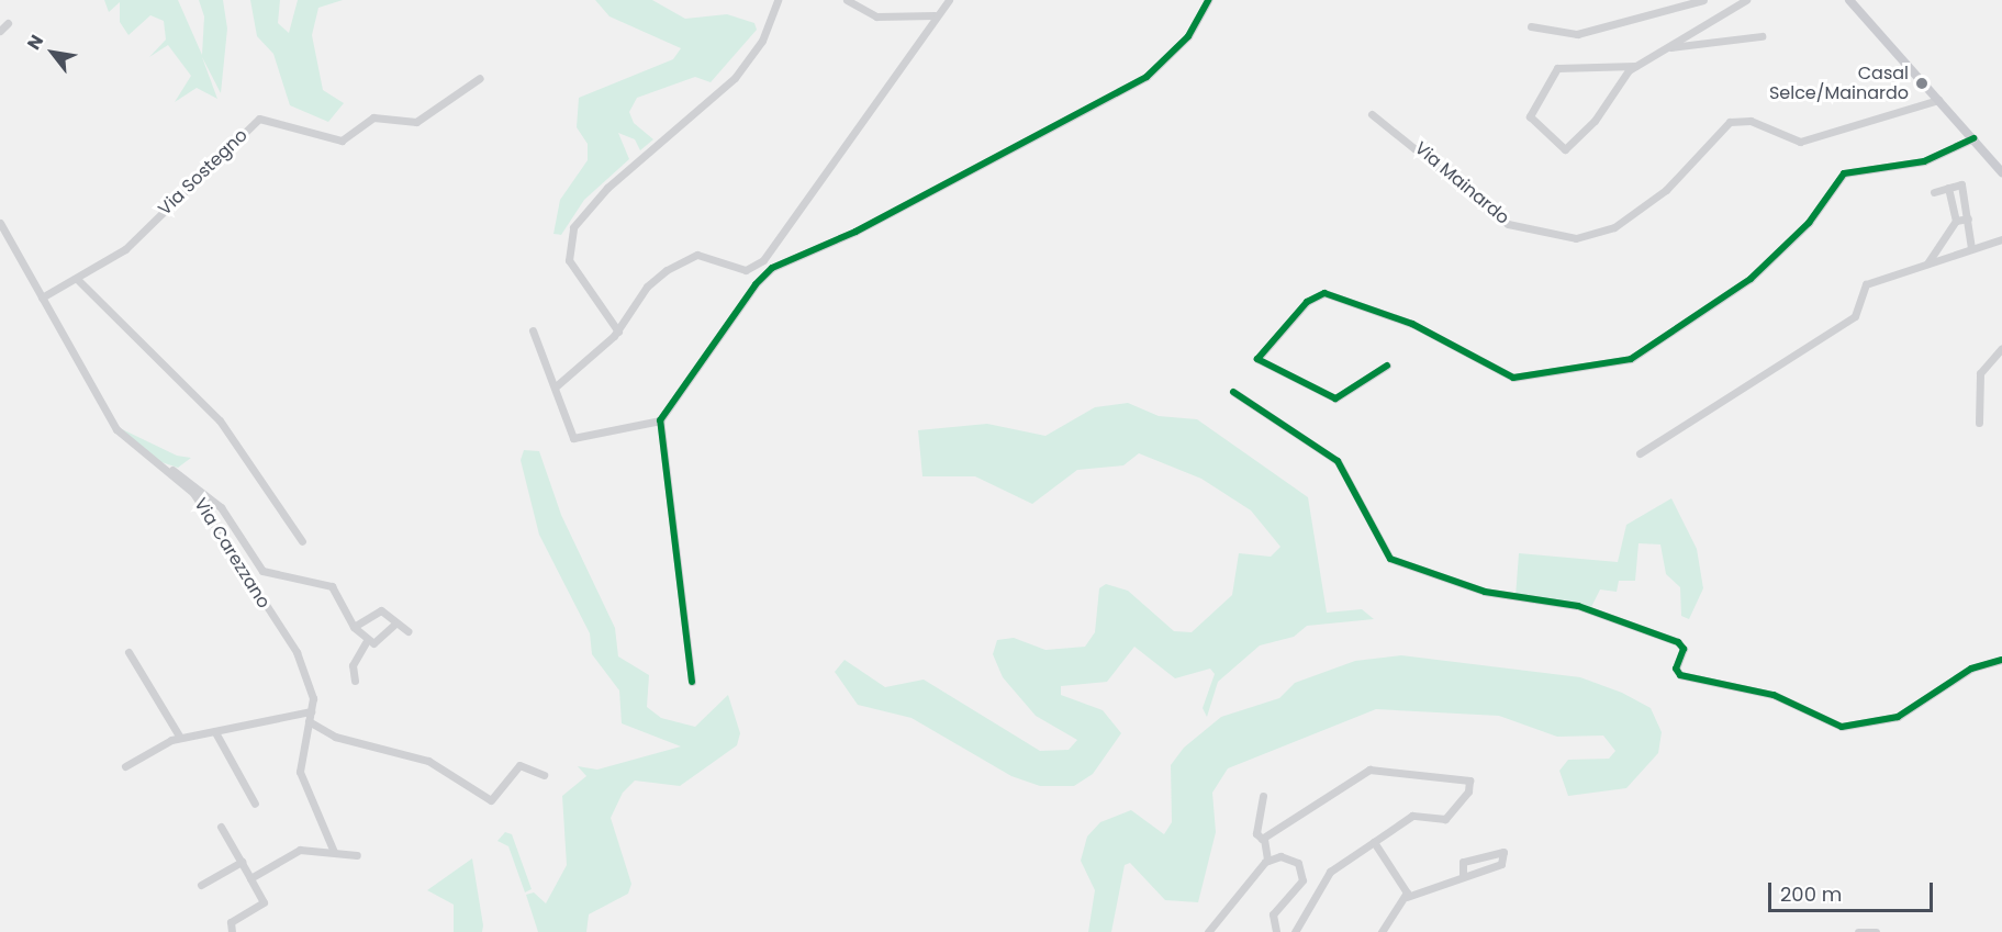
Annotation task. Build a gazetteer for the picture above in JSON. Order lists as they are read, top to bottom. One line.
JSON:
{"streets":{"street":["Via Sostegno","Via Mainardo","Via Carezzano"]},"crossings":[["Via Sostegno","Via Carezzano"]],"places":["Casal Selce/Mainardo"],"scale_bar":"200 m","north":"top left"}
